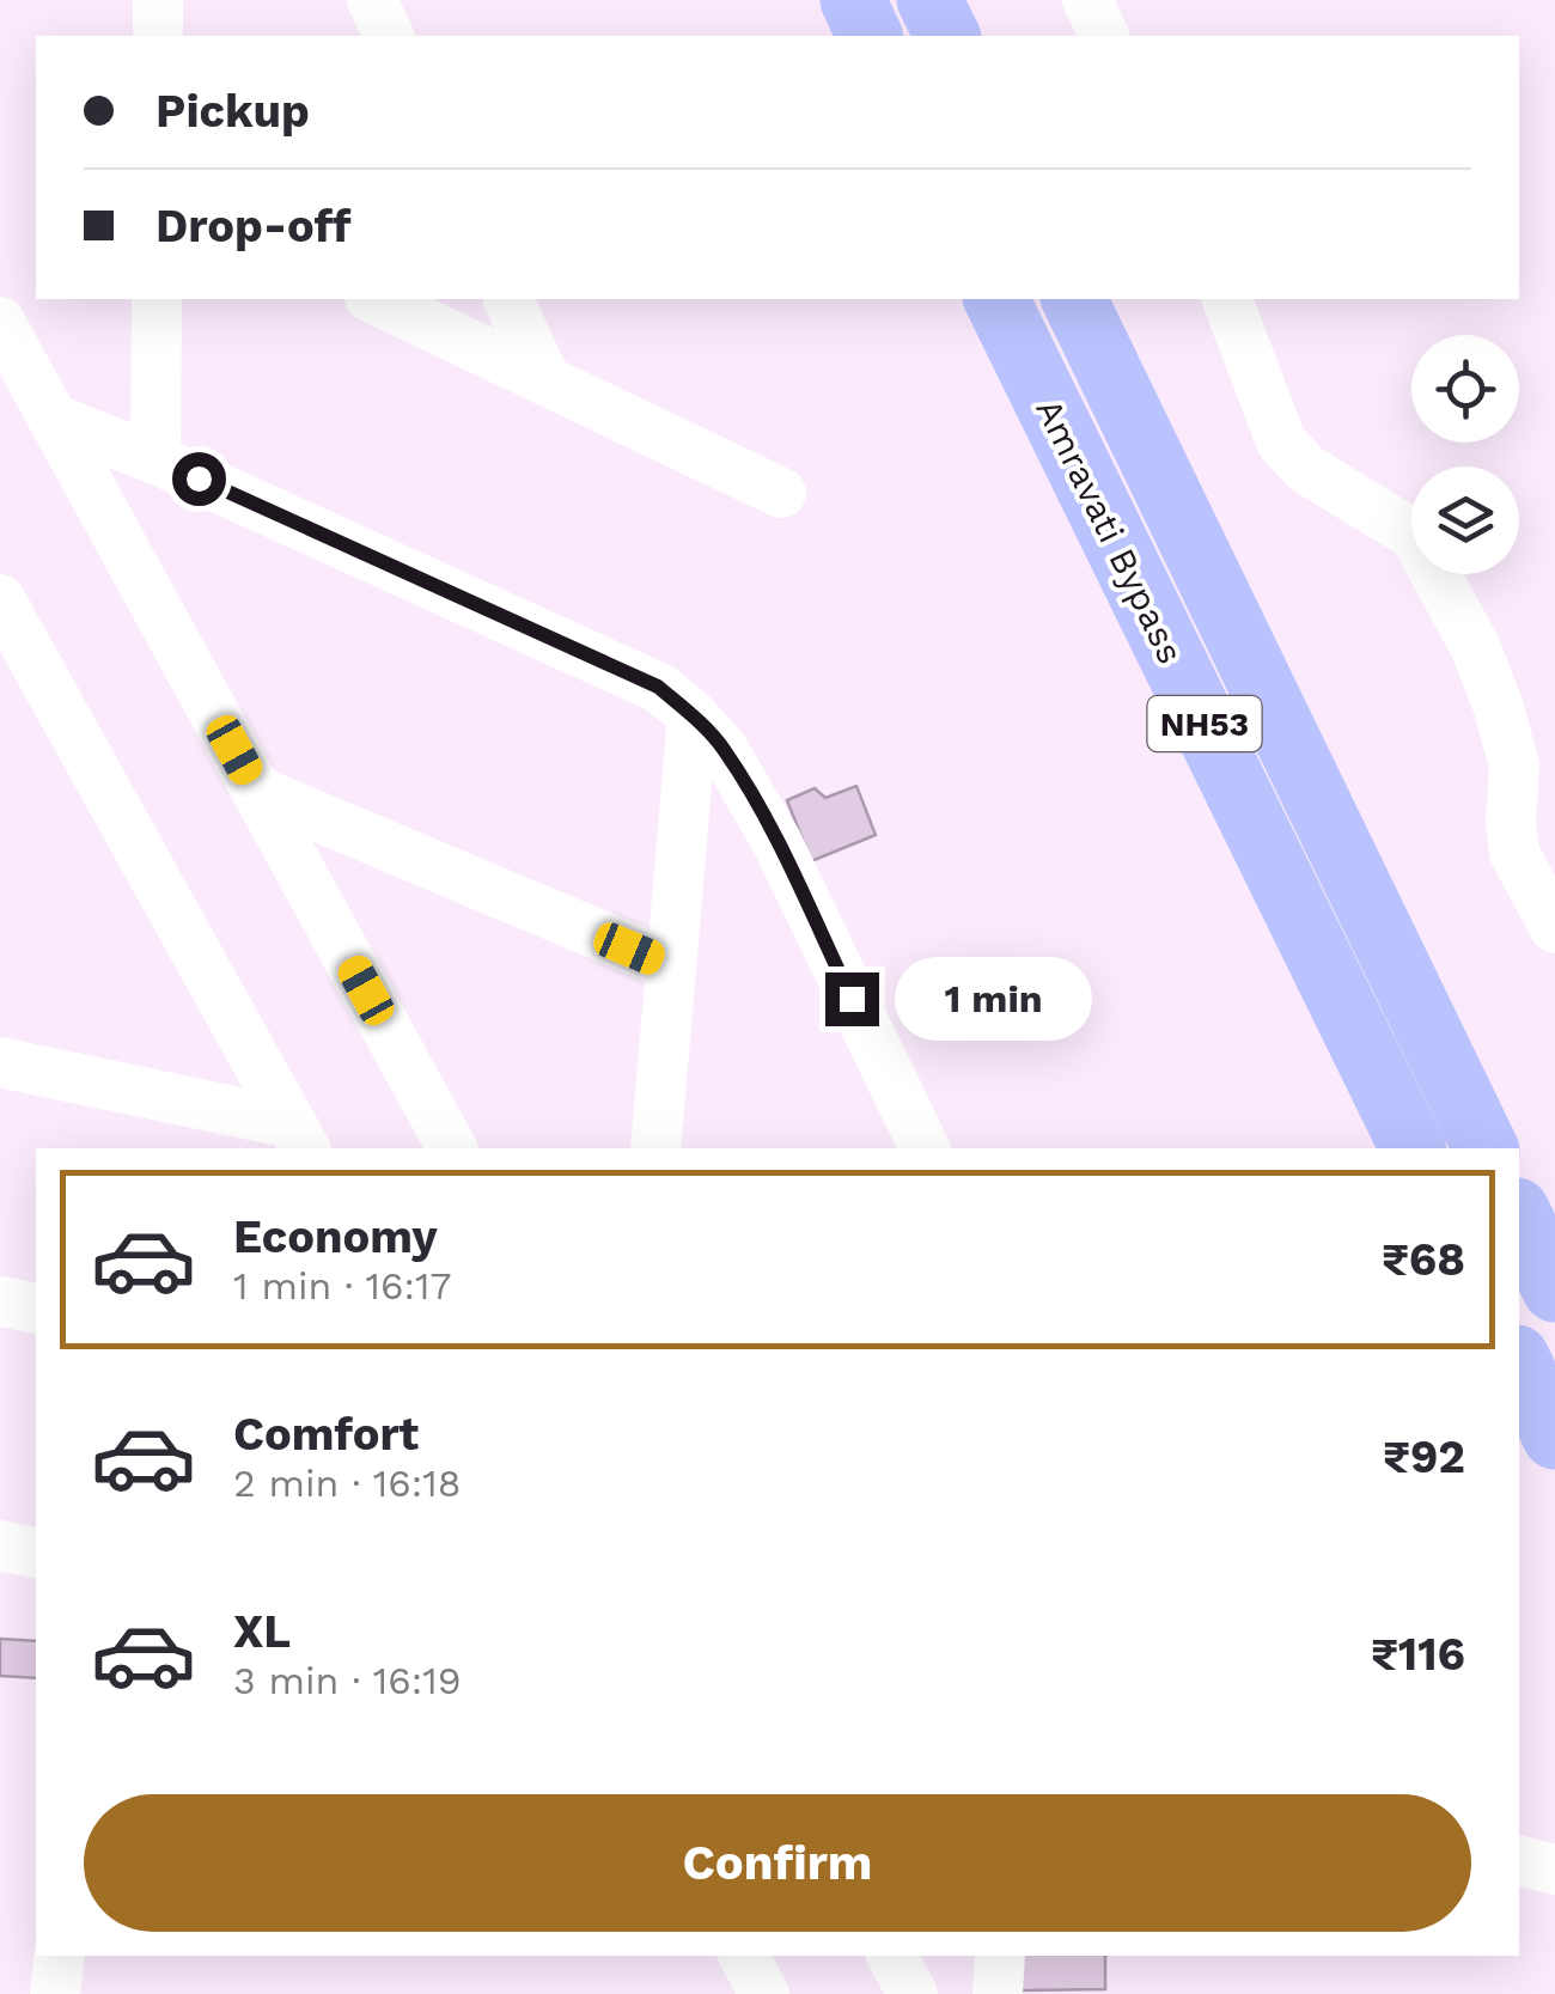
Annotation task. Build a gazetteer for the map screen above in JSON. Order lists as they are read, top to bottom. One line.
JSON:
{"streets":{"highway":["Amravati Bypass","NH53"]},"page":{"banner":["Pickup","Drop-off"],"bubble":"1 min","list":[{"name":"Economy","note":"1 min · 16:17","value":"₹68"},{"name":"Comfort","note":"2 min · 16:18","value":"₹92"},{"name":"XL","note":"3 min · 16:19","value":"₹116"}],"buttons":"Confirm"}}
